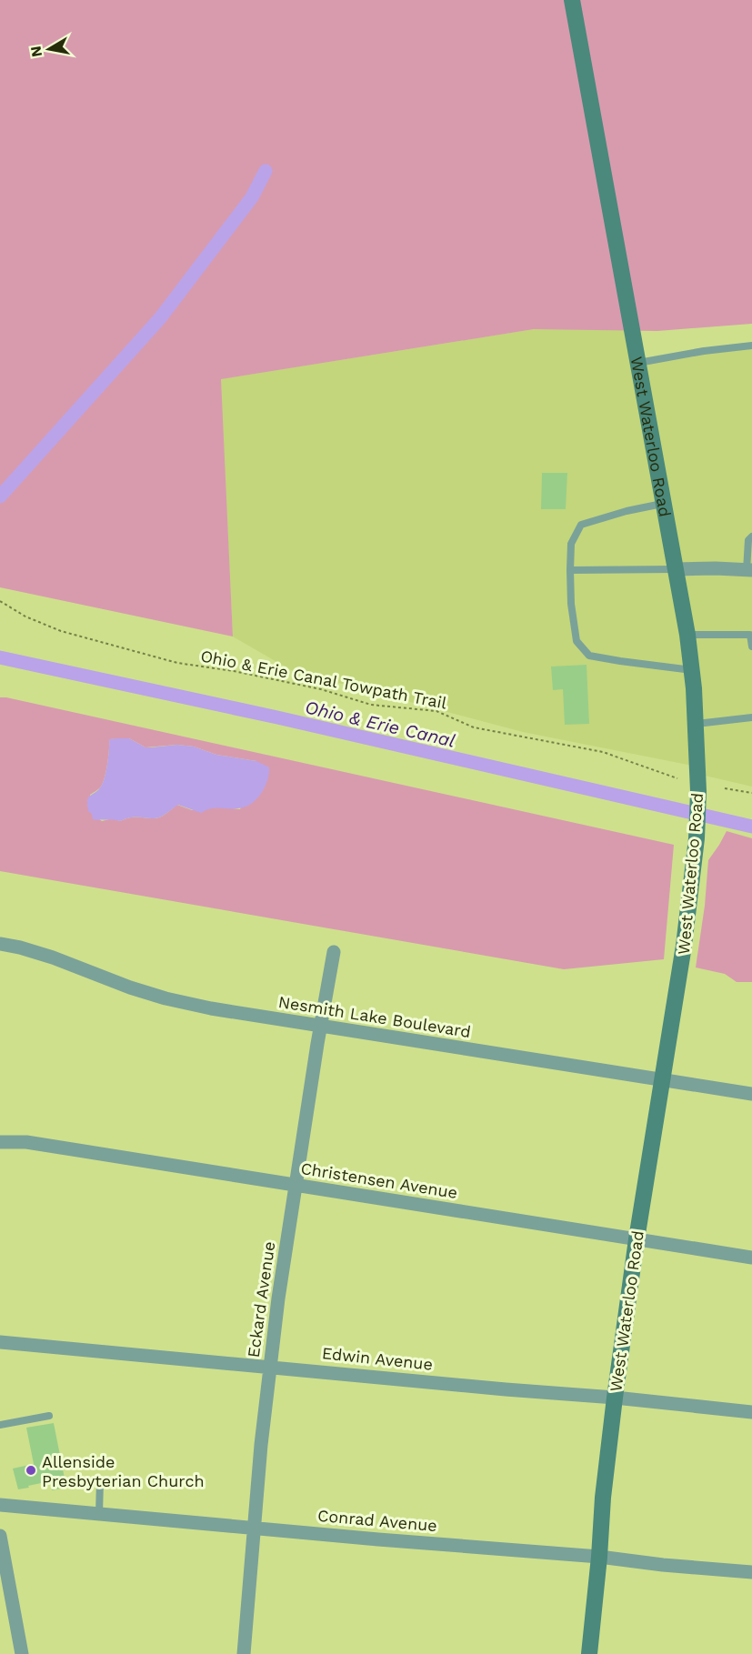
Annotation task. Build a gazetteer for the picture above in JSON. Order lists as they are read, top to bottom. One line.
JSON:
{"streets":{"main road":["West Waterloo Road"],"street":["Nesmith Lake Boulevard","Christensen Avenue","Eckard Avenue","Edwin Avenue","Conrad Avenue"],"path":["Ohio & Erie Canal Towpath Trail"]},"crossings":[["West Waterloo Road","Nesmith Lake Boulevard"],["West Waterloo Road","Christensen Avenue"],["West Waterloo Road","Edwin Avenue"],["West Waterloo Road","Conrad Avenue"],["Nesmith Lake Boulevard","Eckard Avenue"],["Christensen Avenue","Eckard Avenue"],["Eckard Avenue","Edwin Avenue"],["Eckard Avenue","Conrad Avenue"]],"water":["Ohio & Erie Canal"],"places":["Allenside Presbyterian Church"],"north":"left"}
